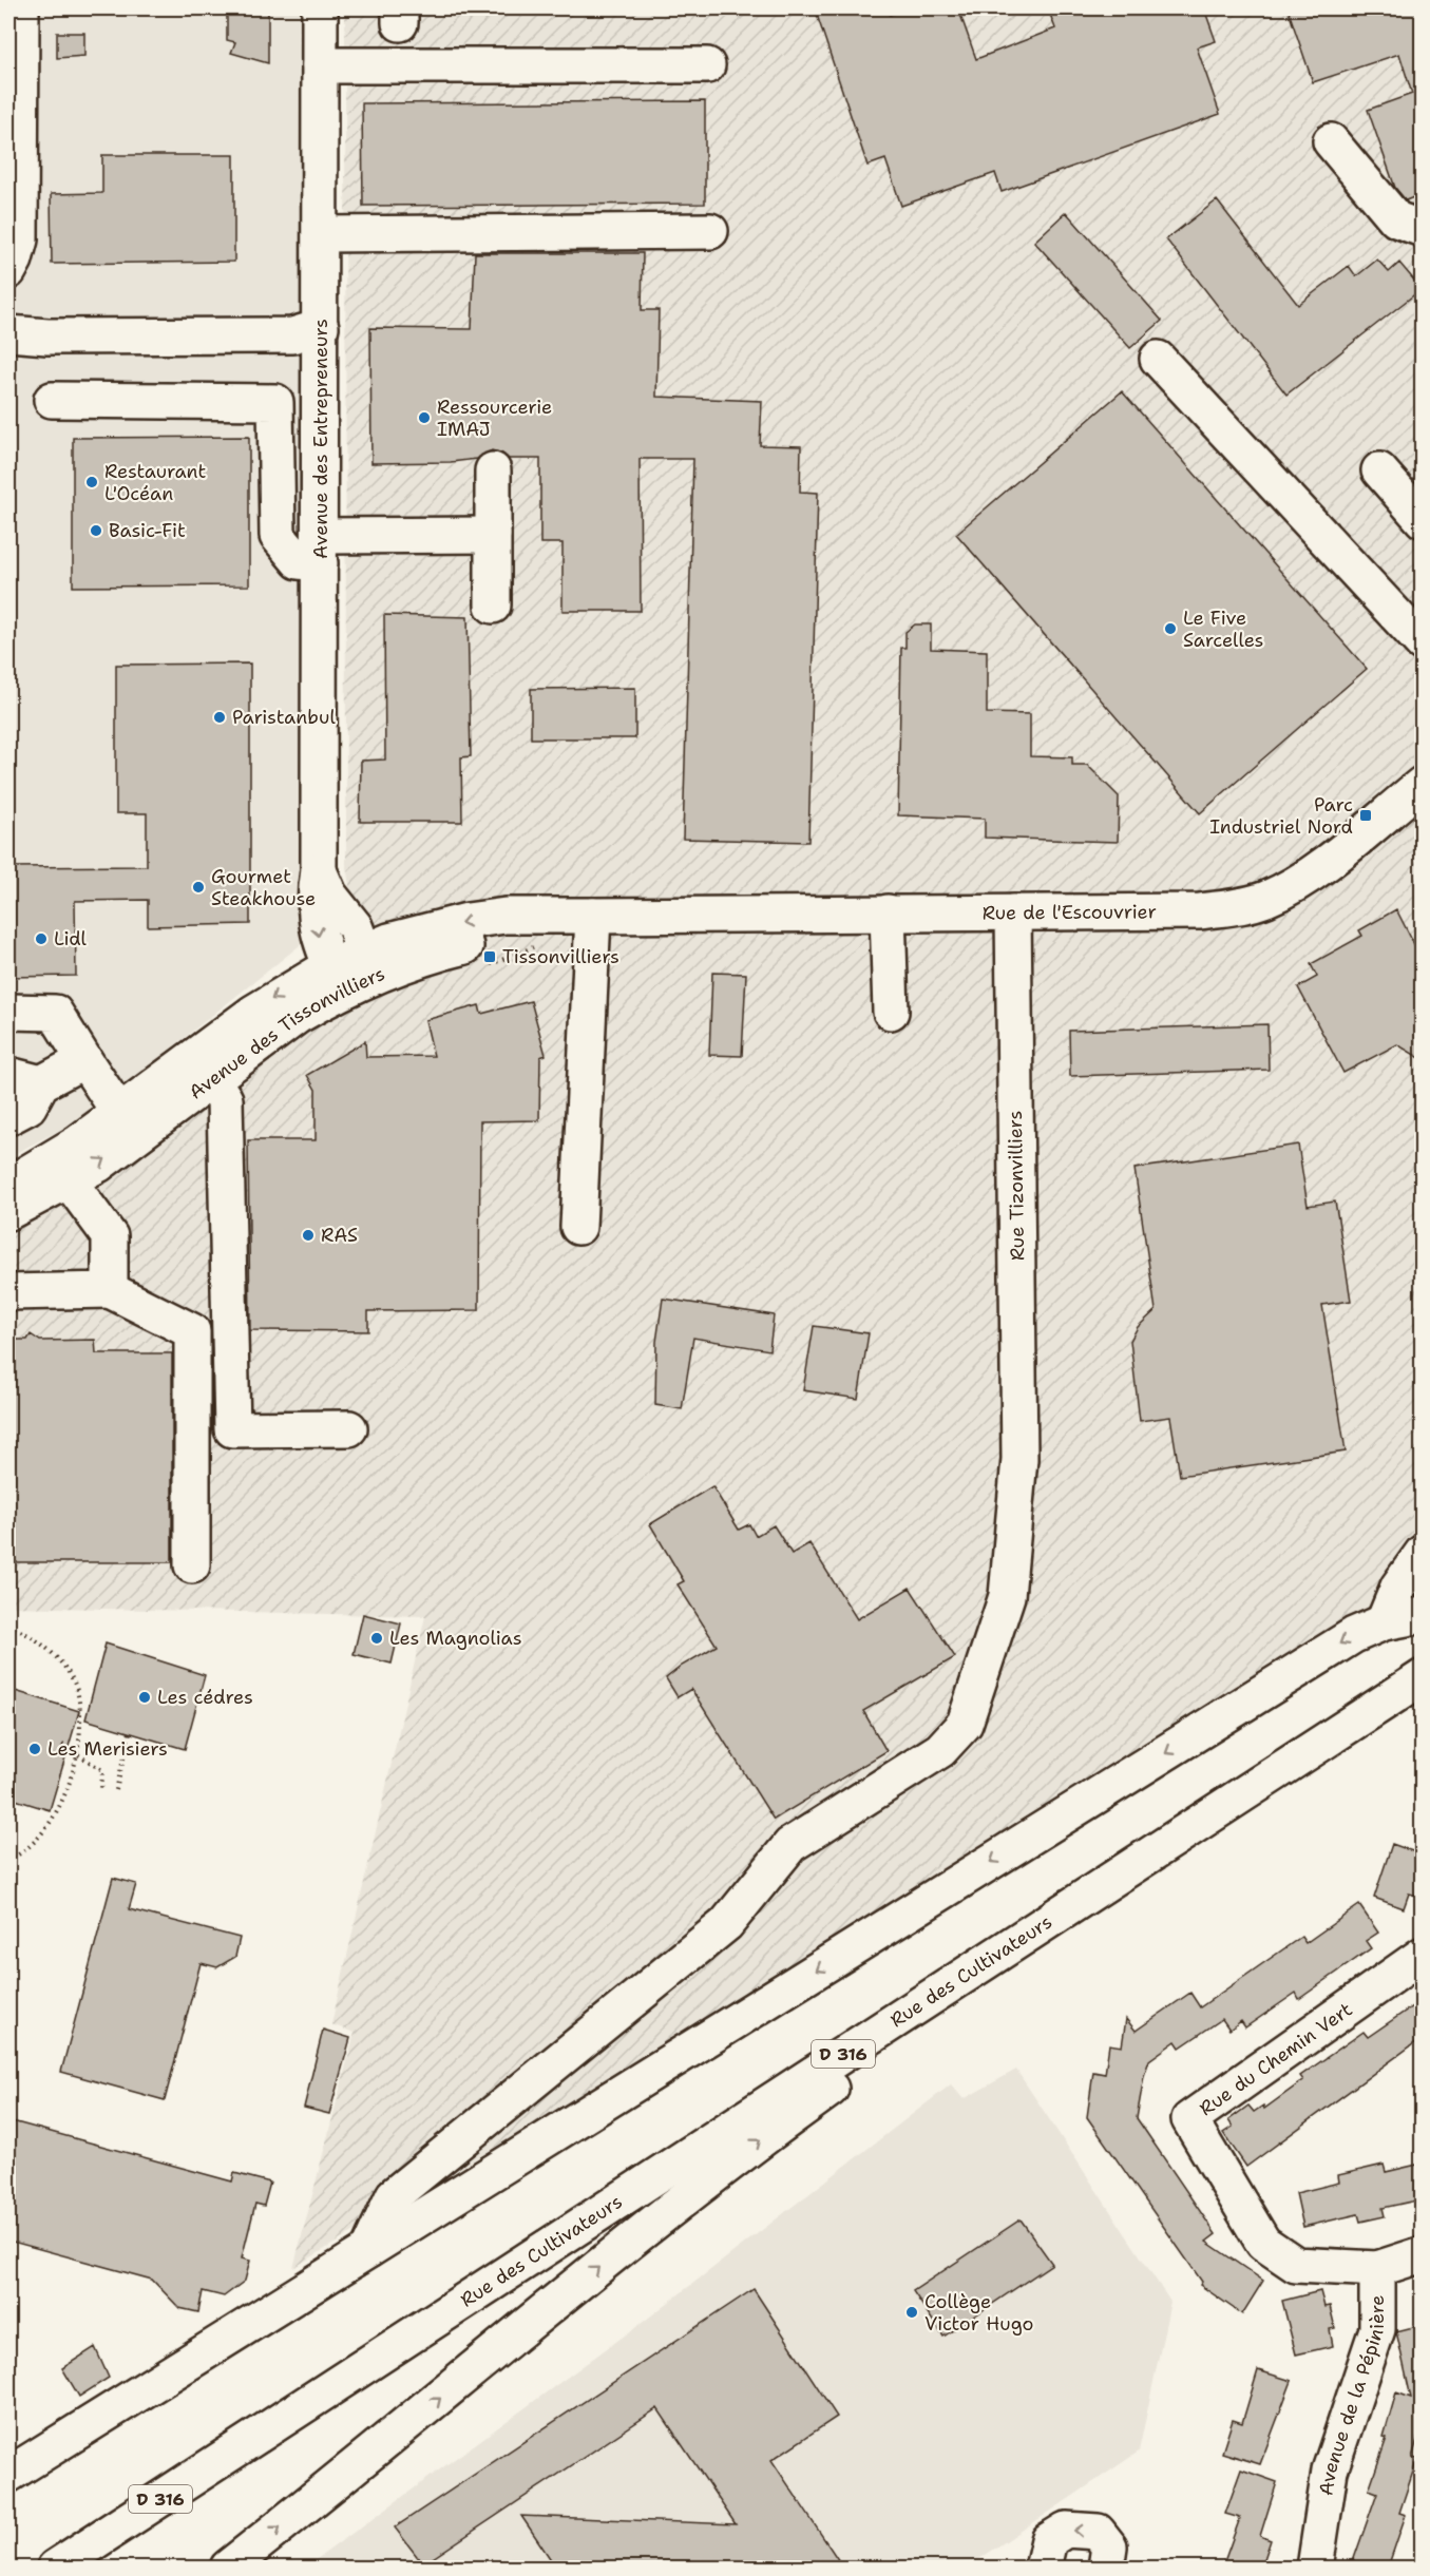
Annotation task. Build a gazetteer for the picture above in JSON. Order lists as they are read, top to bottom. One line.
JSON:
{"streets":{"street":["Avenue des Entrepreneurs","Rue de l'Escouvrier","Avenue des Tissonvilliers","Rue Tizonvilliers","Rue des Cultivateurs","D 316","Rue du Chemin Vert","Avenue de la Pépinière"]},"crossings":[["Avenue des Entrepreneurs","Avenue des Tissonvilliers"],["Rue de l'Escouvrier","Avenue des Tissonvilliers"],["Rue de l'Escouvrier","Rue Tizonvilliers"],["Rue du Chemin Vert","Avenue de la Pépinière"]],"places":{"other":["Ressourcerie IMAJ","Restaurant L'Océan","Basic-Fit","Le Five Sarcelles","Paristanbul","Gourmet Steakhouse","Lidl","RAS","Les Magnolias","Les cédres","Les Merisiers","Collège Victor Hugo"],"transit":["Parc Industriel Nord","Tissonvilliers"]}}
